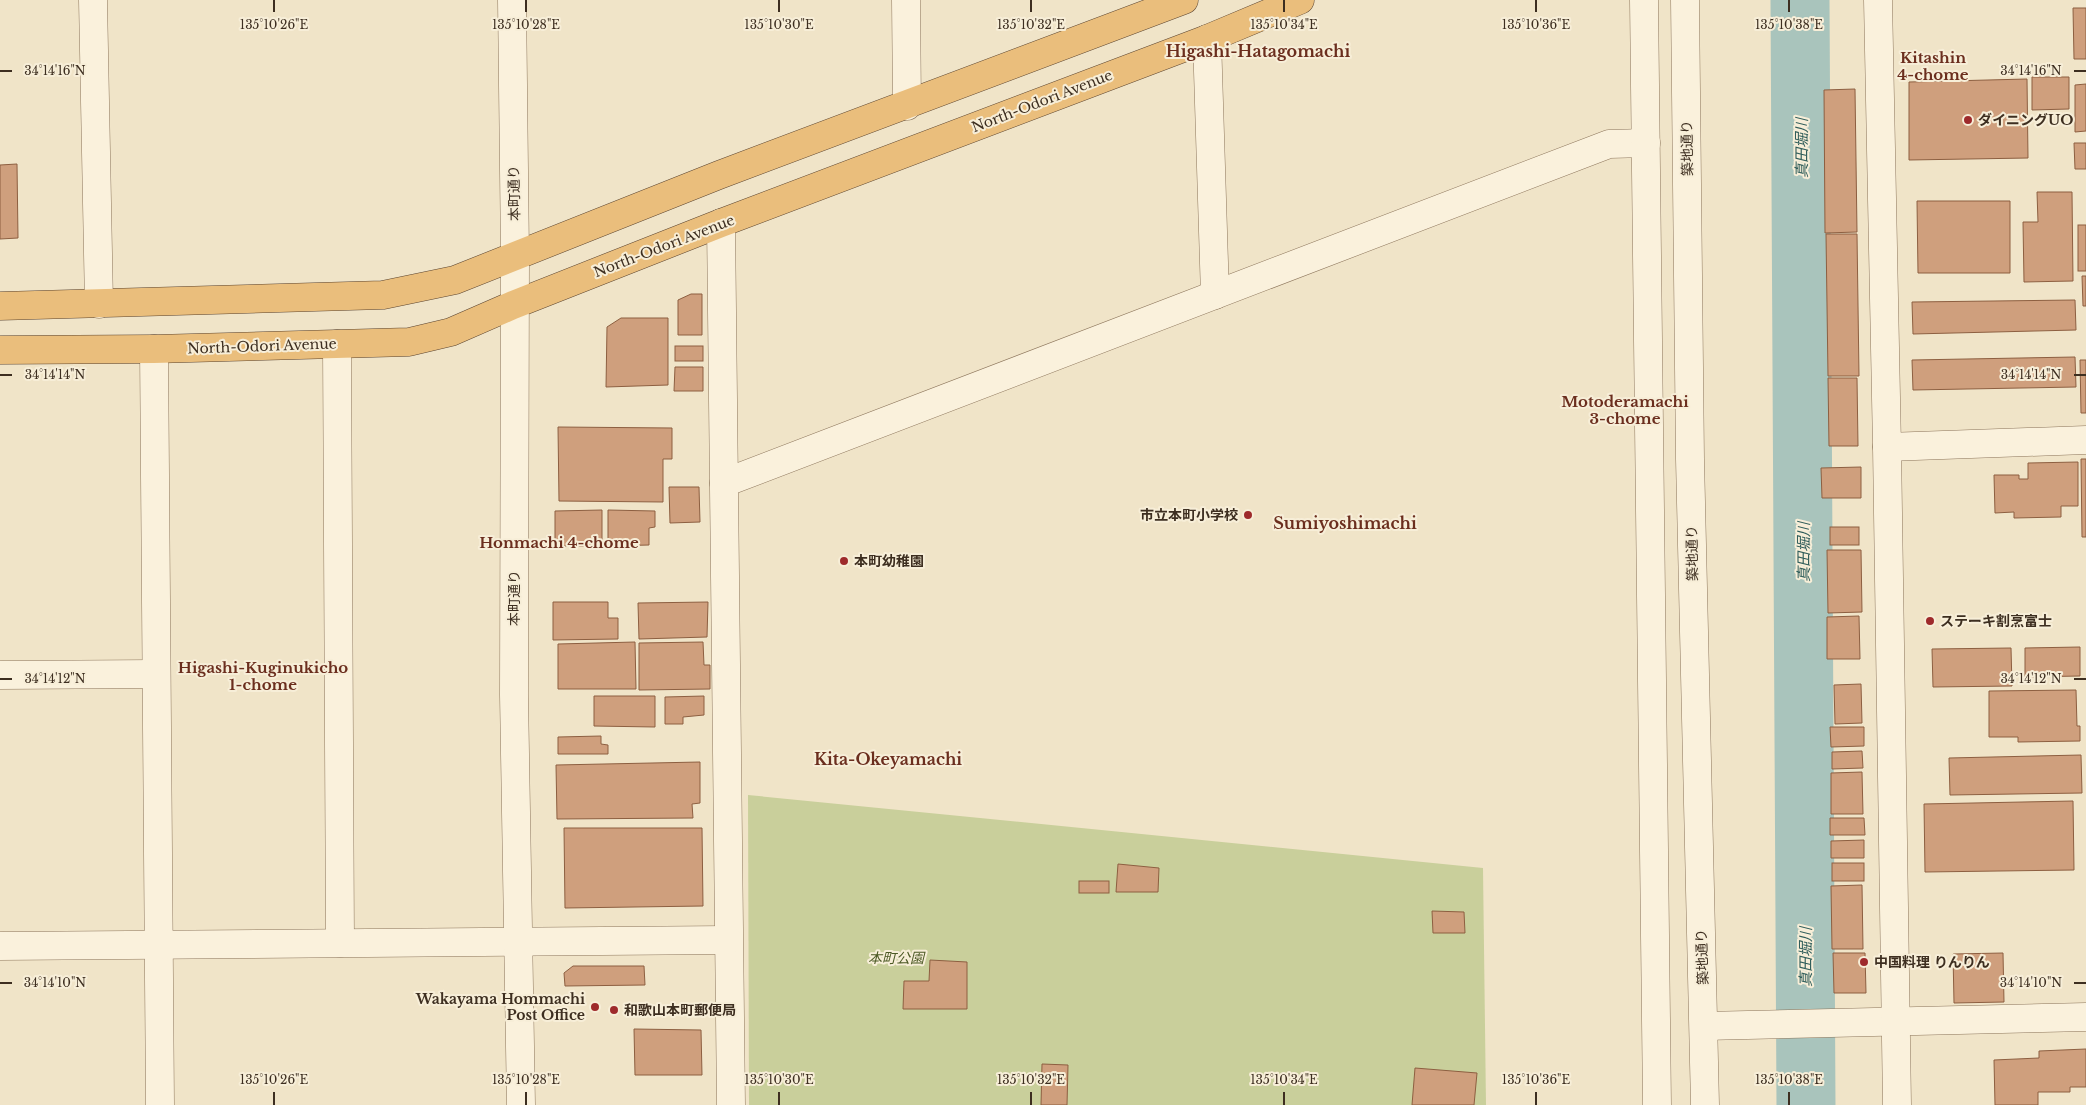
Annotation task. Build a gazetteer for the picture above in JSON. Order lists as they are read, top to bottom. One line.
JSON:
{"streets":{"highway":["North-Odori Avenue"],"street":["築地通り","本町通り"]},"crossings":[["North-Odori Avenue","本町通り"]],"districts":["Higashi-Hatagomachi","Kitashin 4-chome","Motoderamachi 3-chome","Sumiyoshimachi","Honmachi 4-chome","Higashi-Kuginukicho 1-chome","Kita-Okeyamachi"],"water":["真田堀川"],"parks":["本町公園"],"places":["ダイニングUO","市立本町小学校","本町幼稚園","ステーキ割烹富士","中国料理 りんりん","Wakayama Hommachi Post Office","和歌山本町郵便局"],"coordinates":["135°10'26\"E","135°10'28\"E","135°10'30\"E","135°10'32\"E","135°10'34\"E","135°10'36\"E","135°10'38\"E","34°14'16\"N","34°14'14\"N","34°14'12\"N","34°14'10\"N"]}
